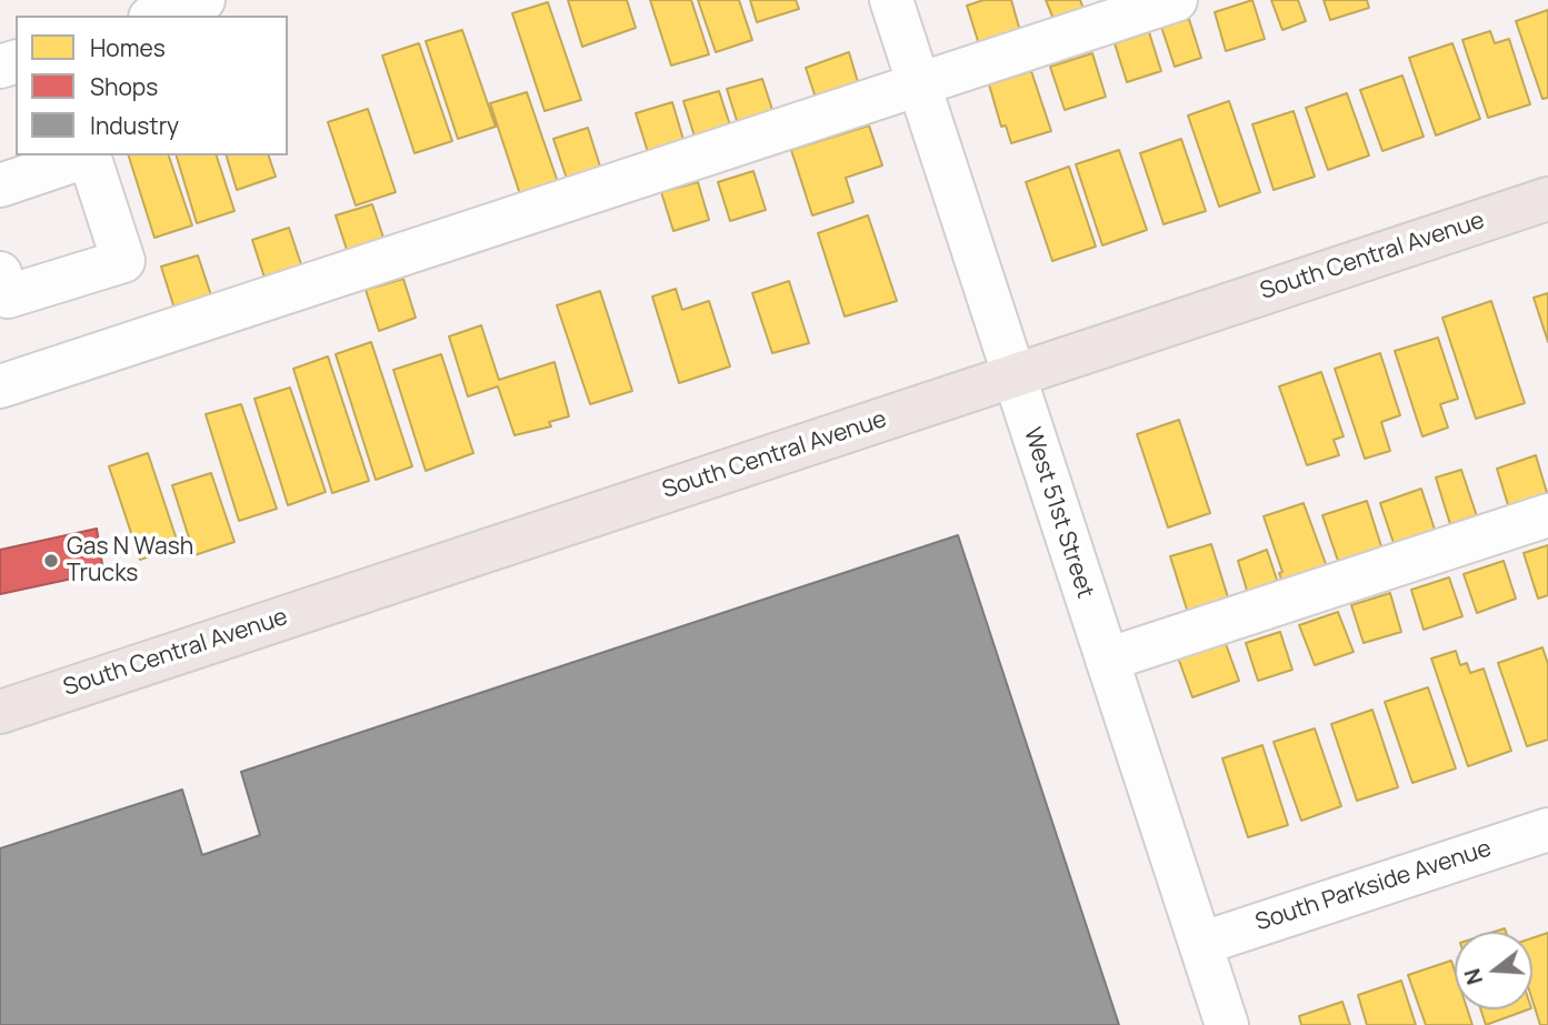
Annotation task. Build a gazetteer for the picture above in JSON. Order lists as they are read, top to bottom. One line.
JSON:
{"streets":{"main road":["South Central Avenue"],"street":["West 51st Street","South Parkside Avenue"]},"crossings":[["South Central Avenue","West 51st Street"],["West 51st Street","South Parkside Avenue"]],"places":["Gas N Wash Trucks"],"legend":["Homes","Shops","Industry"],"north":"left"}
